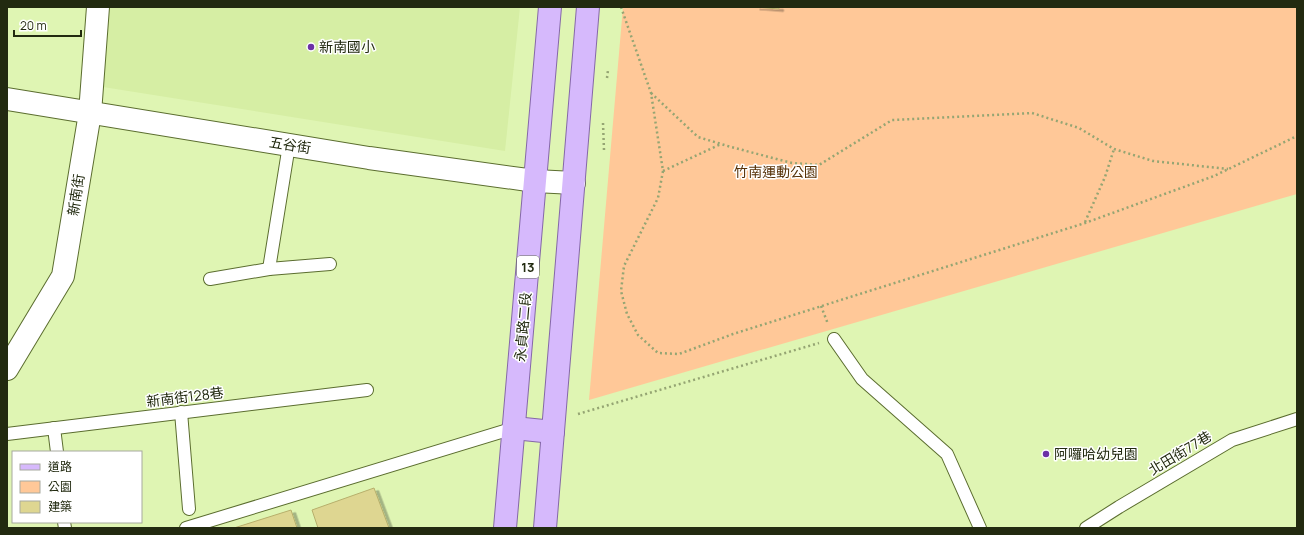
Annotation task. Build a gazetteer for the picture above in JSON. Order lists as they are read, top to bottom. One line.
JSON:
{"streets":{"main road":["13","永貞路二段"],"street":["五谷街","新南街"],"lane":["新南街128巷","北田街77巷"]},"crossings":[["五谷街","新南街"],["五谷街","永貞路二段"]],"parks":["竹南運動公園"],"places":["新南國小","阿囉哈幼兒園"],"legend":["道路","公園","建築"],"scale_bar":"20 m"}
